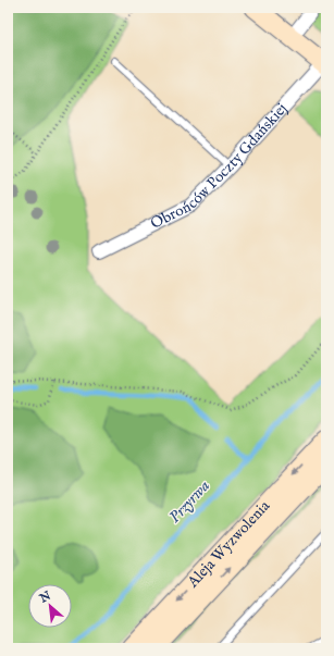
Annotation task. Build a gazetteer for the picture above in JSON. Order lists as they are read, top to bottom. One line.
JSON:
{"streets":{"main road":["Obrońców Poczty Gdańskiej","Aleja Wyzwolenia"]},"water":["Przyrwa"],"north":"top left"}
